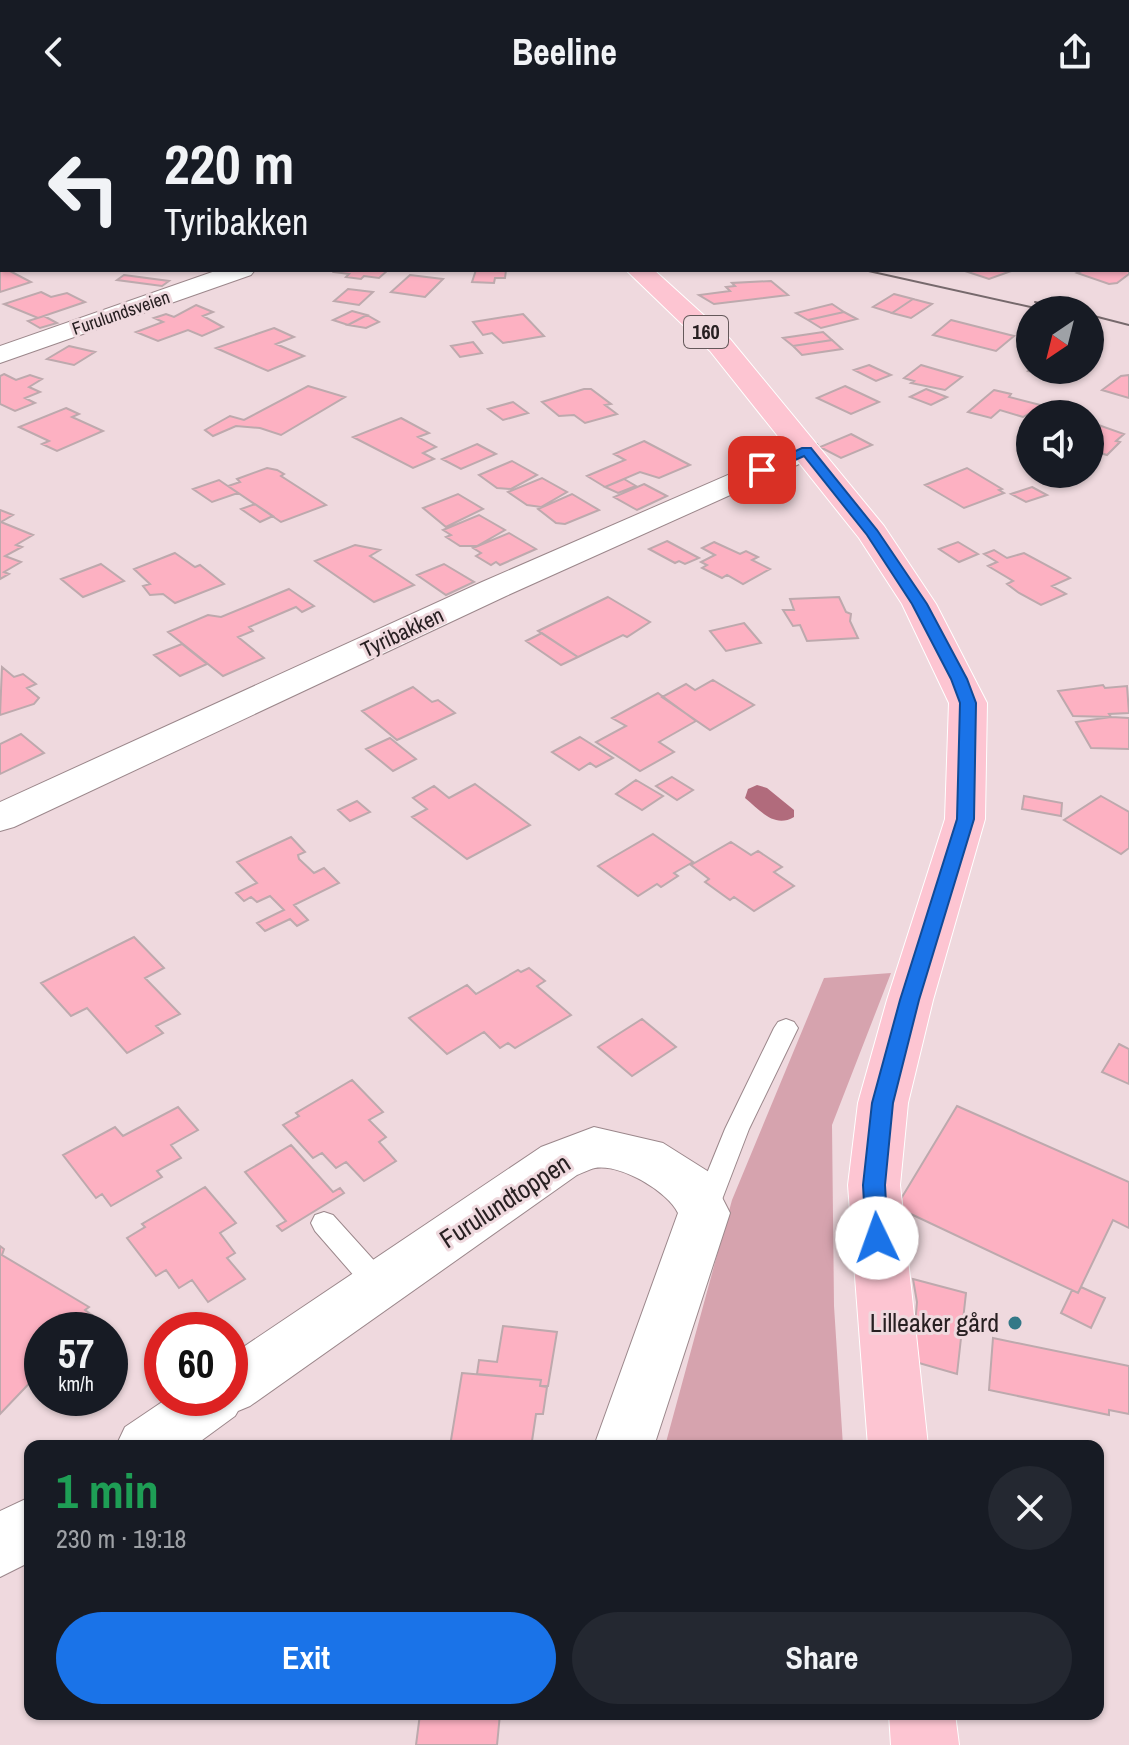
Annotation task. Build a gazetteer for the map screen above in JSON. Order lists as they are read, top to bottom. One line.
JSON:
{"streets":{"main road":["160"],"street":["Furulundsveien","Tyribakken","Furulundtoppen"]},"crossings":[["160","Tyribakken"]],"places":["Lilleaker gård"],"north":"bottom left","page":{"header":"Beeline","turn":["220 m","Tyribakken"],"speed":"57 km/h","limit":"60","heading":["1 min","230 m · 19:18"],"buttons":["Exit","Share"]}}
